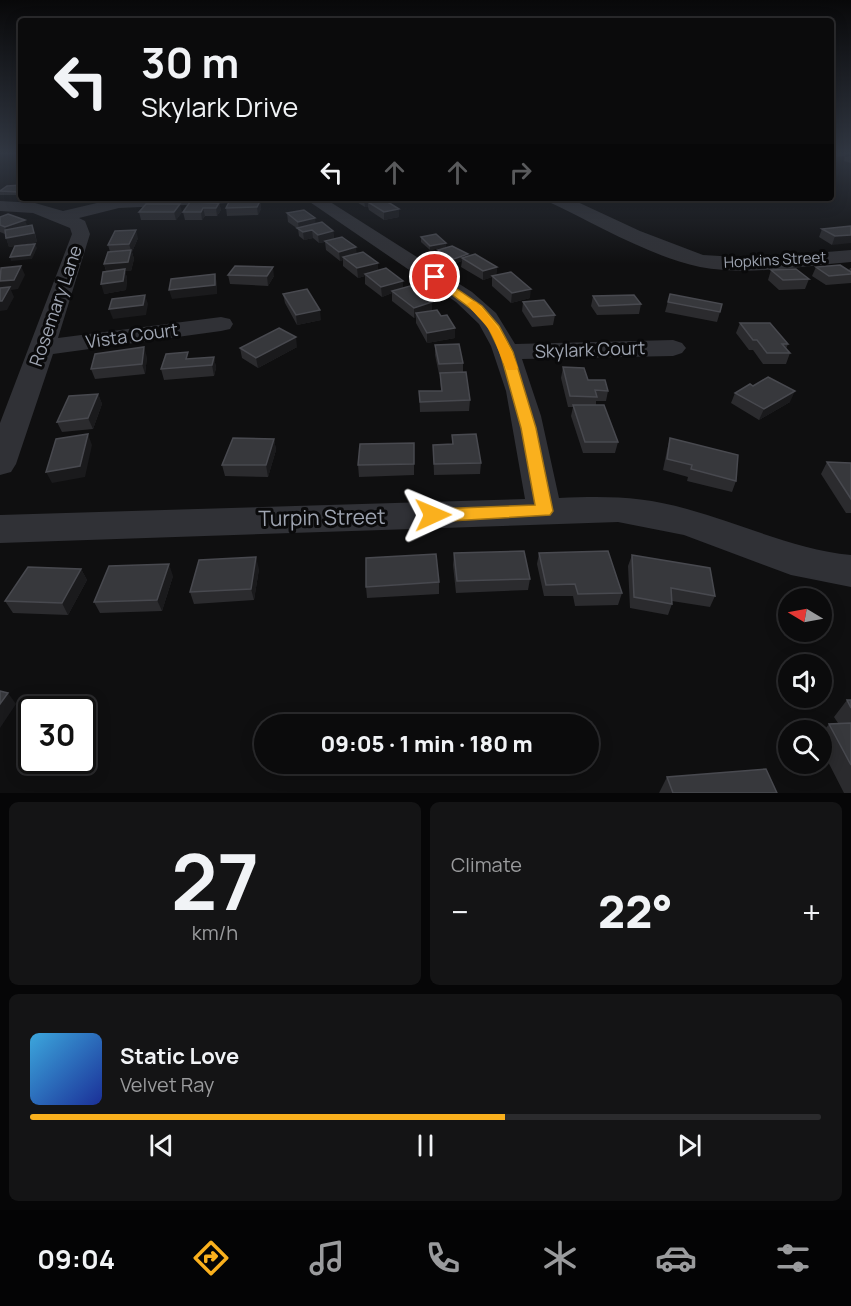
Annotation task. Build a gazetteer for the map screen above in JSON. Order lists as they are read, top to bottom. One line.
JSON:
{"streets":{"street":["Hopkins Street","Rosemary Lane","Vista Court","Skylark Court","Turpin Street"]},"crossings":[["Rosemary Lane","Vista Court"]],"north":"left","page":{"turn":["30 m","Skylark Drive"],"limit":"30","trip":"09:05 · 1 min · 180 m","tile":[["27","km/h"],"Climate"],"heat":["−","22°","+"],"song":["Static Love","Velvet Ray"],"tabs":"09:04"}}
